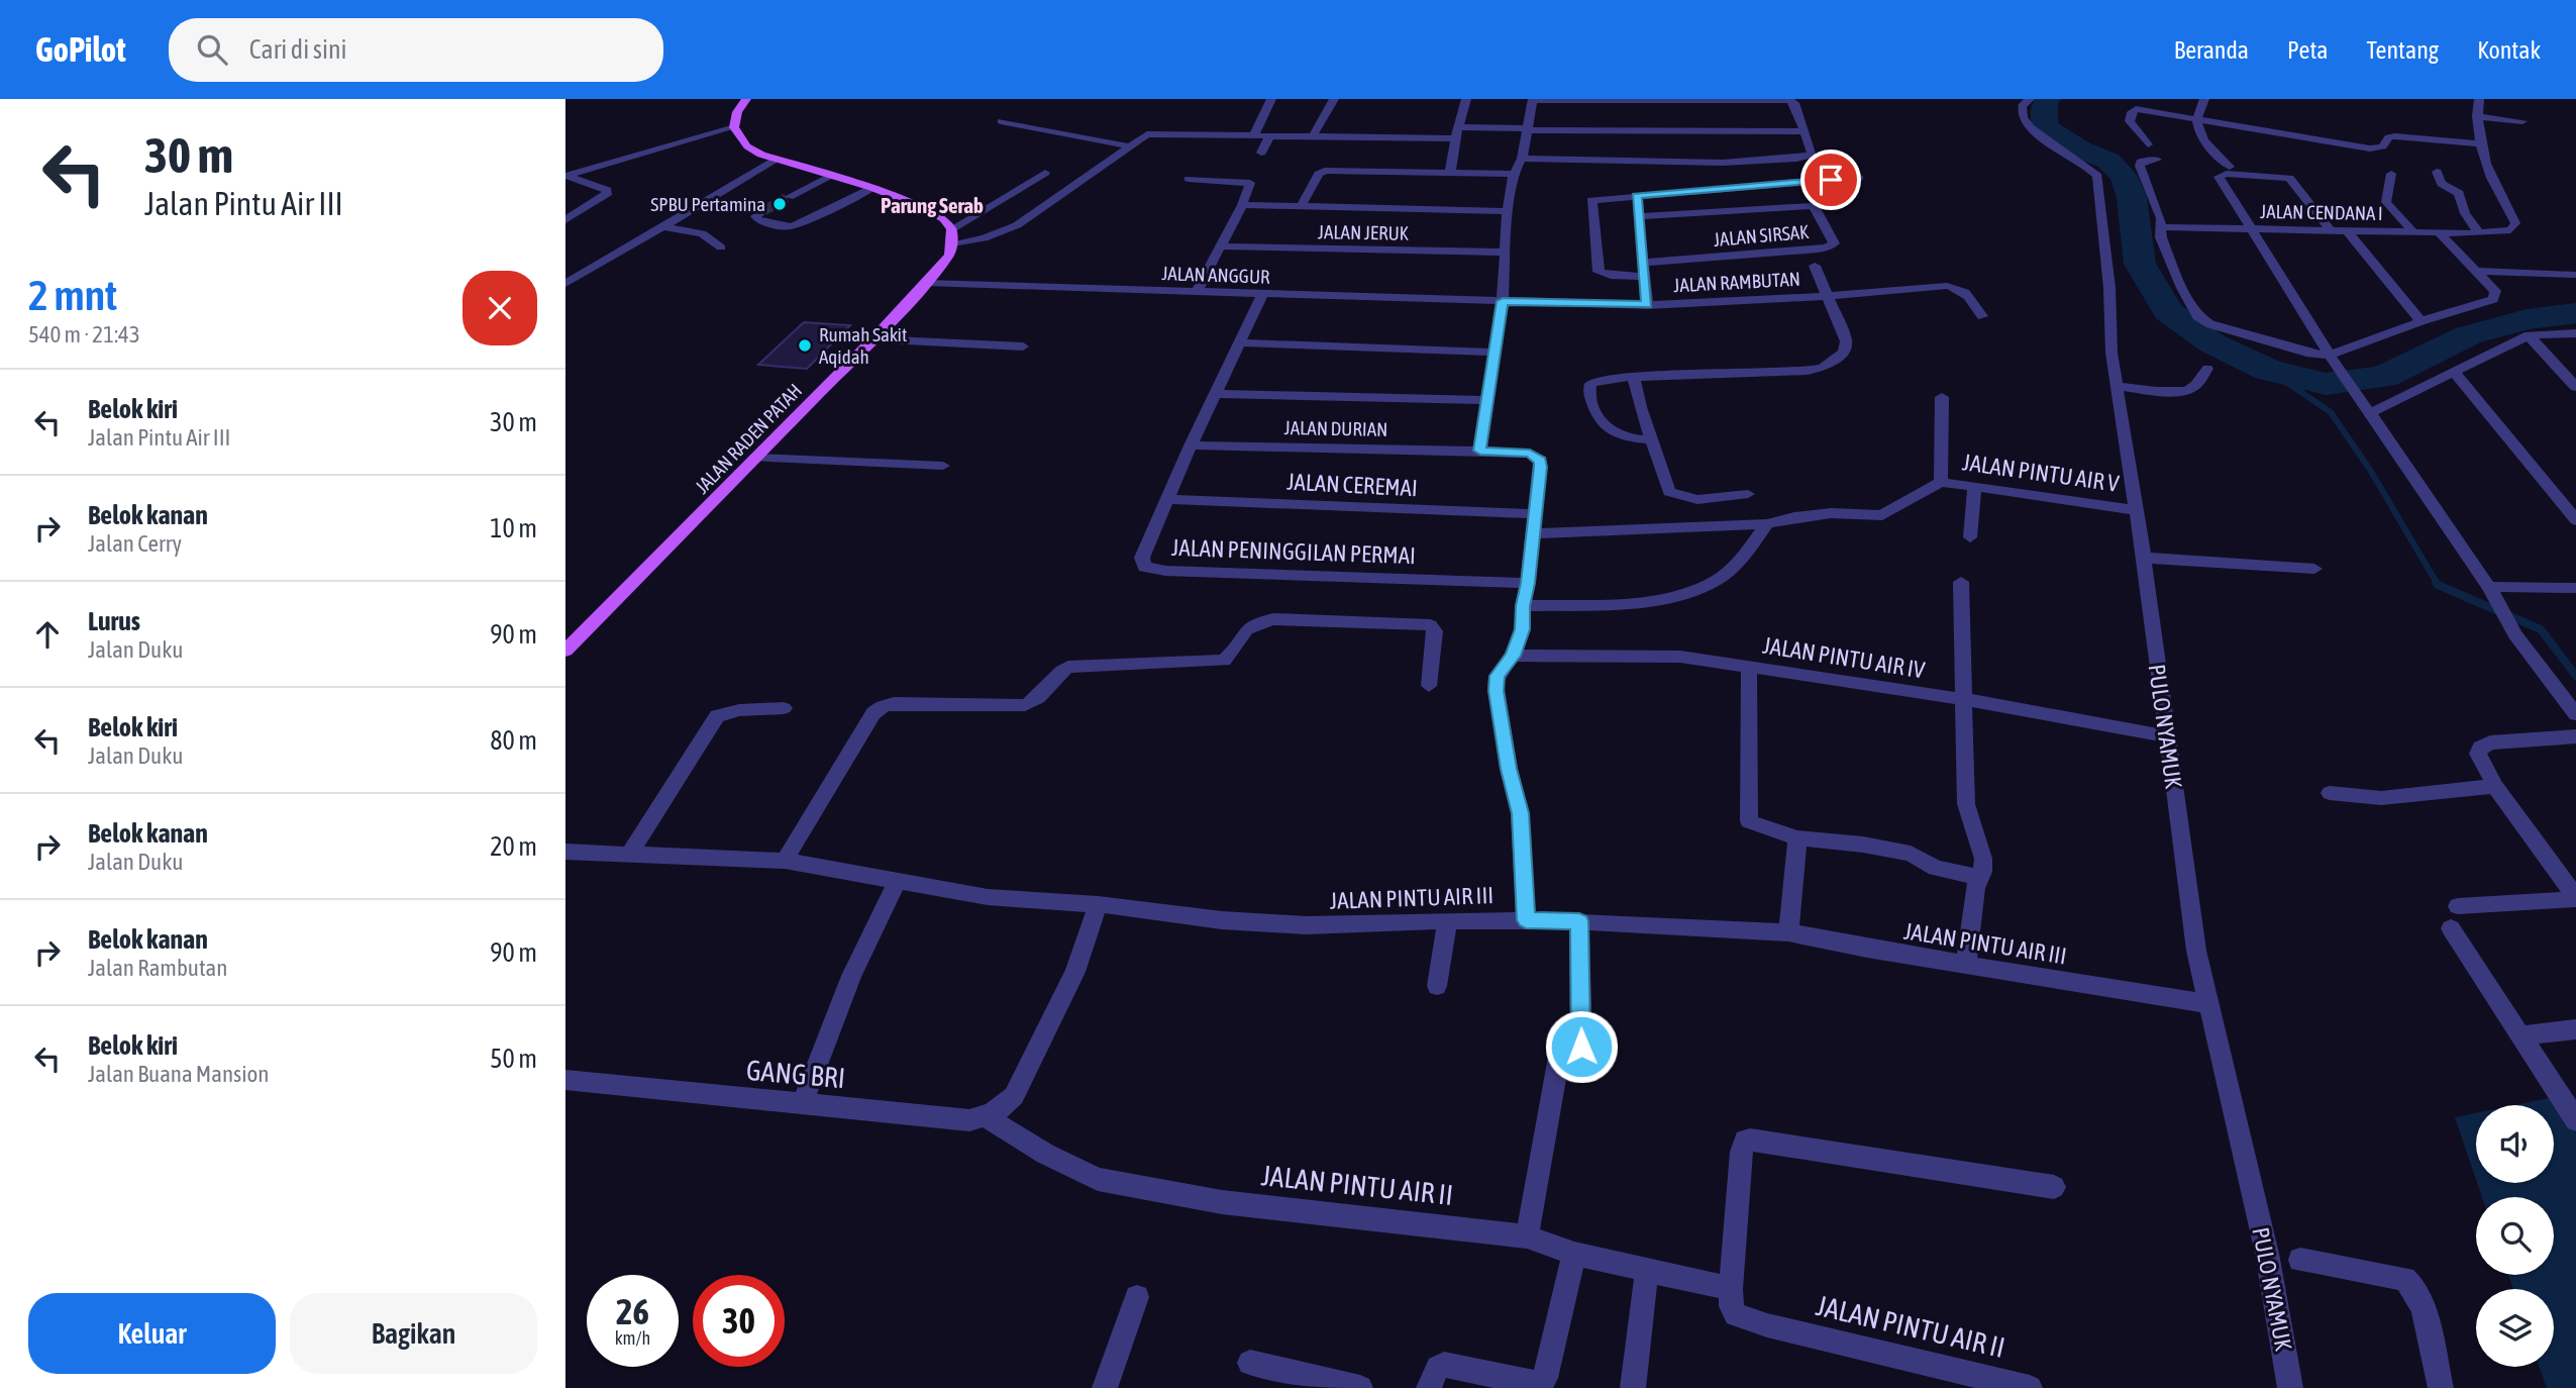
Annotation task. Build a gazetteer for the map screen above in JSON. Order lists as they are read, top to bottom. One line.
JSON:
{"streets":{"main road":["JALAN RADEN PATAH"],"street":["JALAN CENDANA I","JALAN JERUK","JALAN SIRSAK","JALAN ANGGUR","JALAN RAMBUTAN","JALAN DURIAN","JALAN PINTU AIR V","JALAN CEREMAI","JALAN PENINGGILAN PERMAI","JALAN PINTU AIR IV","PULO NYAMUK","JALAN PINTU AIR III","GANG BRI","JALAN PINTU AIR II"]},"crossings":[["JALAN ANGGUR","JALAN RAMBUTAN"],["JALAN ANGGUR","JALAN RADEN PATAH"],["JALAN ANGGUR","JALAN PENINGGILAN PERMAI"],["JALAN DURIAN","JALAN CEREMAI"],["JALAN DURIAN","JALAN PENINGGILAN PERMAI"],["JALAN PINTU AIR V","PULO NYAMUK"],["JALAN CEREMAI","JALAN PENINGGILAN PERMAI"],["JALAN PINTU AIR IV","PULO NYAMUK"],["PULO NYAMUK","JALAN PINTU AIR III"],["GANG BRI","JALAN PINTU AIR II"]],"districts":["Parung Serab"],"places":["SPBU Pertamina","Rumah Sakit Aqidah"],"page":{"header":"GoPilot","search":"Cari di sini","nav":["Beranda","Peta","Tentang","Kontak"],"turn":["30 m","Jalan Pintu Air III"],"heading":["2 mnt","540 m · 21:43"],"list":[{"name":"Belok kiri","note":"Jalan Pintu Air III","value":"30 m"},{"name":"Belok kanan","note":"Jalan Cerry","value":"10 m"},{"name":"Lurus","note":"Jalan Duku","value":"90 m"},{"name":"Belok kiri","note":"Jalan Duku","value":"80 m"},{"name":"Belok kanan","note":"Jalan Duku","value":"20 m"},{"name":"Belok kanan","note":"Jalan Rambutan","value":"90 m"},{"name":"Belok kiri","note":"Jalan Buana Mansion","value":"50 m"}],"speed":"26 km/h","limit":"30","buttons":["Keluar","Bagikan"]}}
